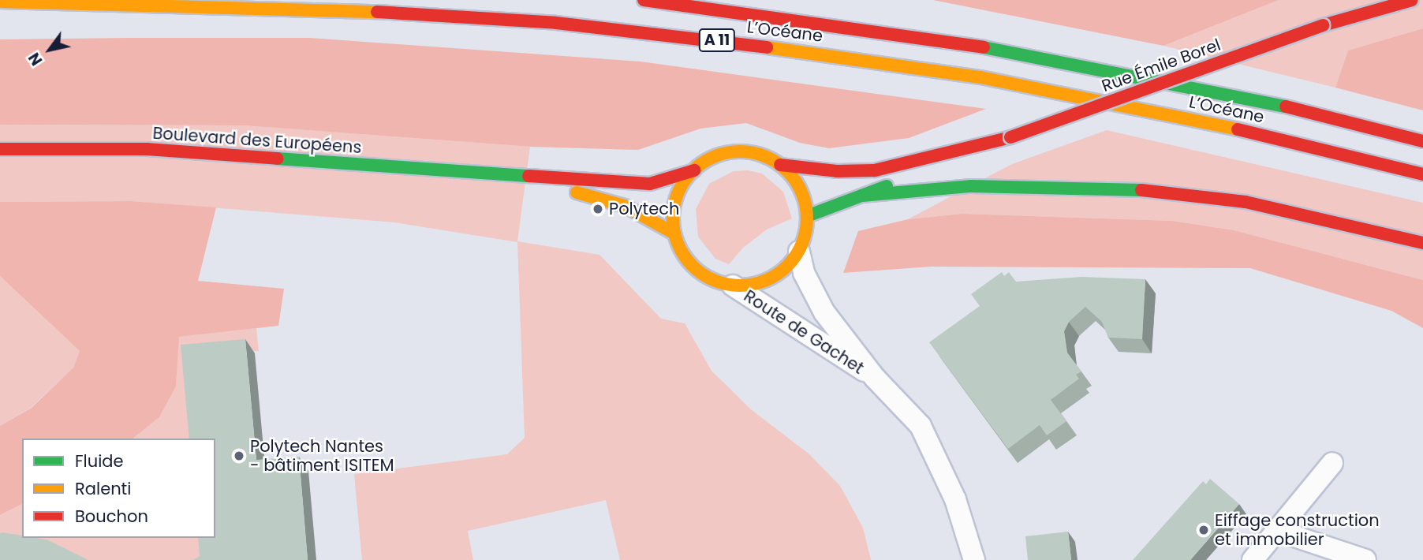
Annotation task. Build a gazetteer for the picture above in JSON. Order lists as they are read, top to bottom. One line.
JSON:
{"streets":{"main road":["L’Océane","A 11","Rue Émile Borel","Boulevard des Européens"],"street":["Route de Gachet"]},"crossings":[["Rue Émile Borel","Boulevard des Européens"],["Rue Émile Borel","Route de Gachet"],["Boulevard des Européens","Route de Gachet"]],"places":["Polytech","Polytech Nantes - bâtiment ISITEM","Eiffage construction et immobilier"],"legend":["Fluide","Ralenti","Bouchon"],"north":"bottom left"}
